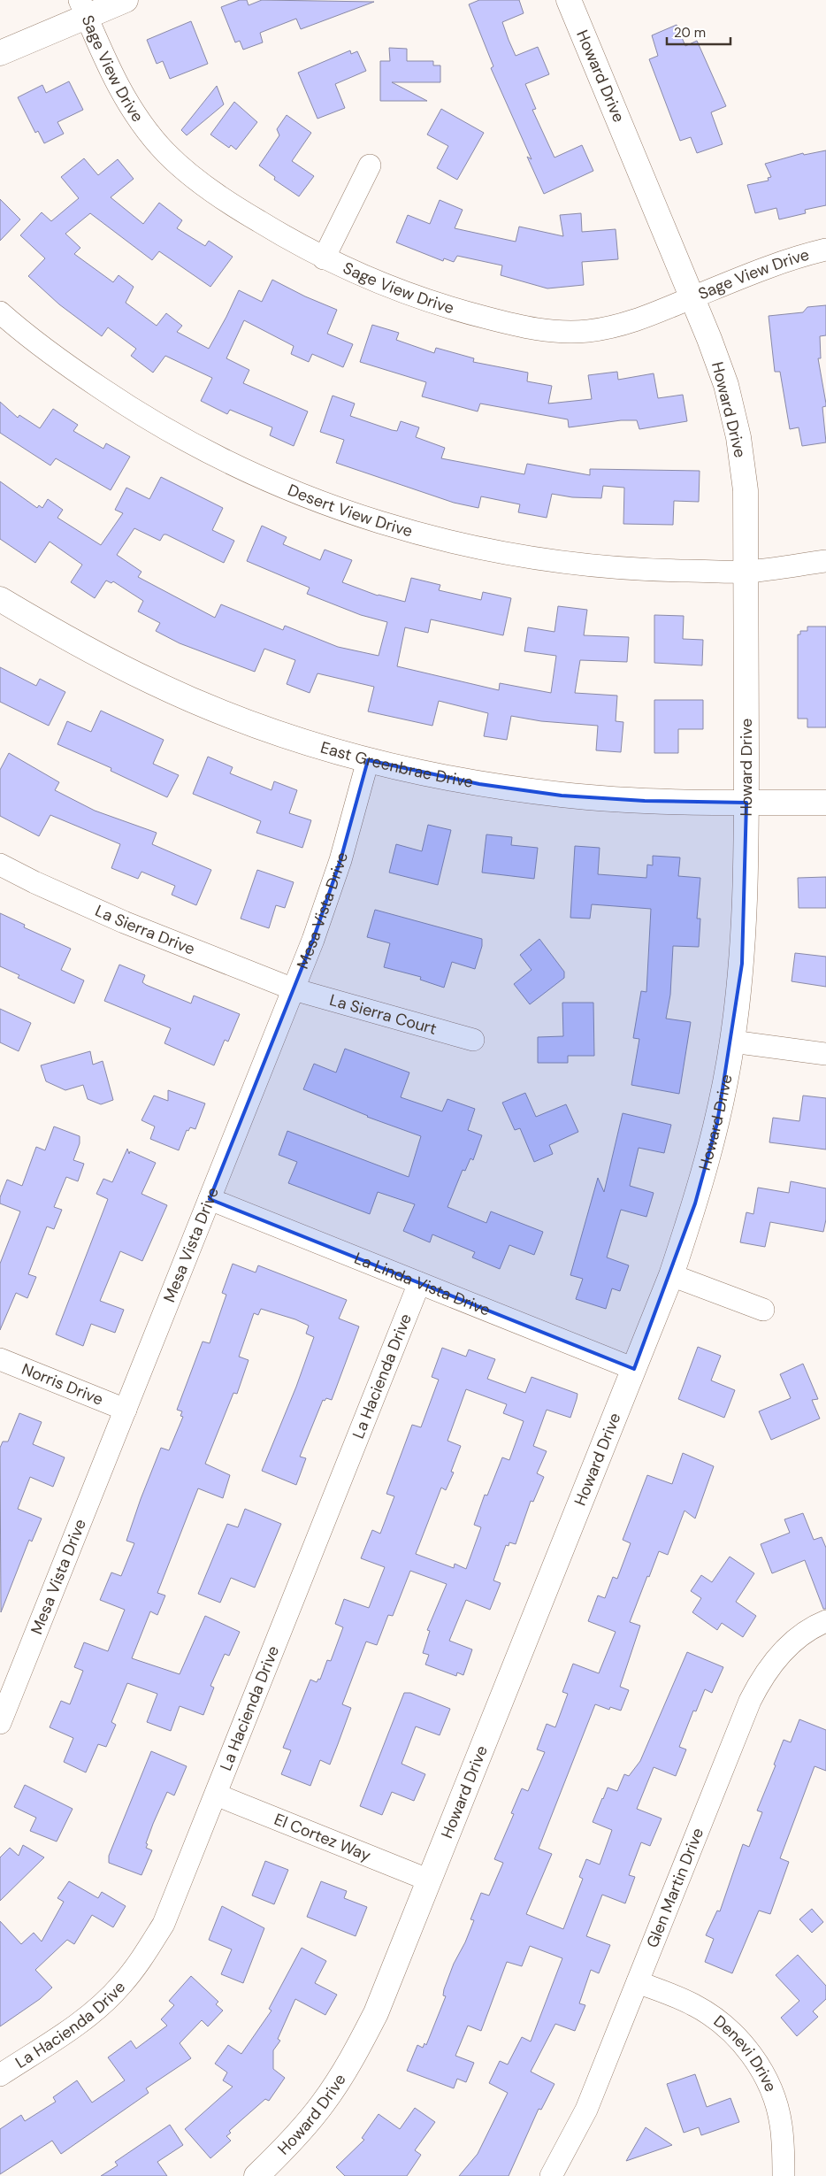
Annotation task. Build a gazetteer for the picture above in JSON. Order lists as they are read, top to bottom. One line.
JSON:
{"streets":{"street":["Sage View Drive","Howard Drive","Desert View Drive","East Greenbrae Drive","Mesa Vista Drive","La Sierra Drive","La Sierra Court","La Linda Vista Drive","La Hacienda Drive","Norris Drive","El Cortez Way","Glen Martin Drive","Denevi Drive"]},"crossings":[["Sage View Drive","Howard Drive"],["Howard Drive","Desert View Drive"],["Howard Drive","East Greenbrae Drive"],["Howard Drive","La Linda Vista Drive"],["Howard Drive","El Cortez Way"],["East Greenbrae Drive","Mesa Vista Drive"],["Mesa Vista Drive","La Sierra Drive"],["Mesa Vista Drive","La Sierra Court"],["Mesa Vista Drive","La Linda Vista Drive"],["Mesa Vista Drive","Norris Drive"],["La Sierra Drive","La Sierra Court"],["La Linda Vista Drive","La Hacienda Drive"],["La Hacienda Drive","El Cortez Way"],["Glen Martin Drive","Denevi Drive"]],"scale_bar":"20 m"}
